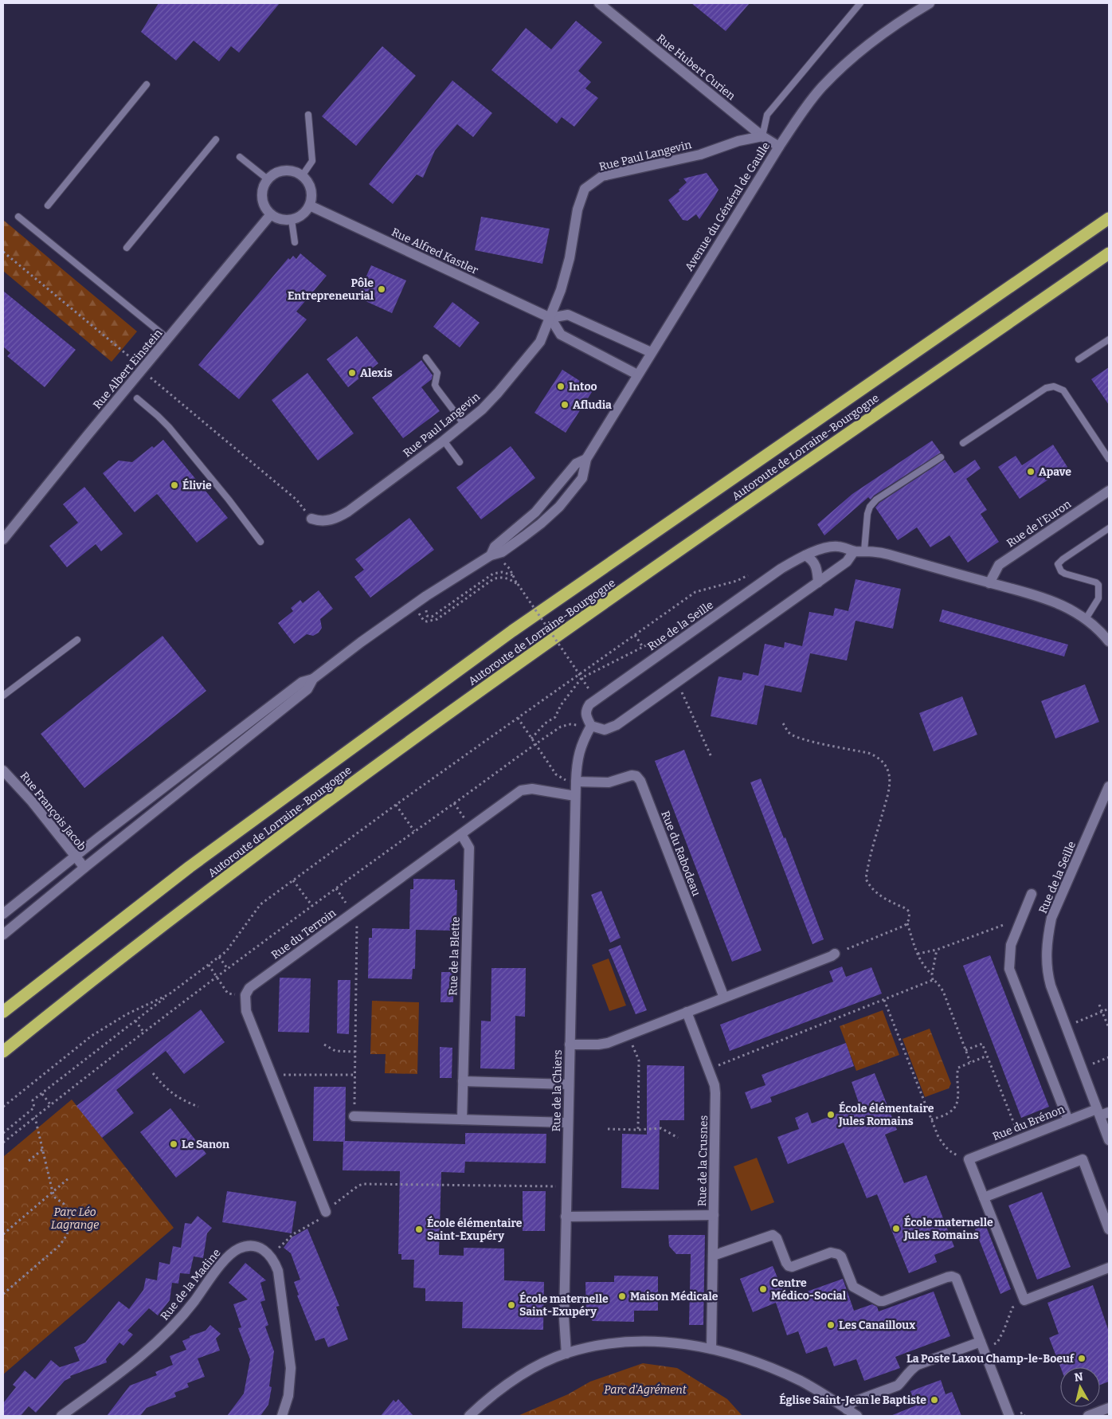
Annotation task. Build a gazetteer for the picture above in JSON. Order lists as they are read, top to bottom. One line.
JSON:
{"streets":{"highway":["Autoroute de Lorraine-Bourgogne"],"street":["Rue Hubert Curien","Rue Paul Langevin","Avenue du Général de Gaulle","Rue Alfred Kastler","Rue Albert Einstein","Rue de l'Euron","Rue de la Seille","Rue François Jacob","Rue du Rabodeau","Rue du Terroin","Rue de la Blette","Rue de la Chiers","Rue du Brénon","Rue de la Crusnes","Rue de la Madine"]},"crossings":[["Rue Hubert Curien","Rue Paul Langevin"],["Rue Hubert Curien","Avenue du Général de Gaulle"],["Rue Paul Langevin","Rue Alfred Kastler"],["Rue Alfred Kastler","Rue Albert Einstein"],["Rue de l'Euron","Rue de la Seille"],["Rue de la Seille","Rue du Brénon"],["Rue du Terroin","Rue de la Blette"],["Rue du Terroin","Rue de la Chiers"],["Rue de la Chiers","Rue de la Crusnes"]],"parks":["Parc Léo Lagrange","Parc d'Agrément"],"places":["Pôle Entrepreneurial","Alexis","Intoo","Afludia","Apave","Élivie","École élémentaire Jules Romains","Le Sanon","École maternelle Jules Romains","École élémentaire Saint-Exupéry","Centre Médico-Social","Maison Médicale","École maternelle Saint-Exupéry","Les Canailloux","La Poste Laxou Champ-le-Boeuf","Église Saint-Jean le Baptiste"],"north":"top"}
